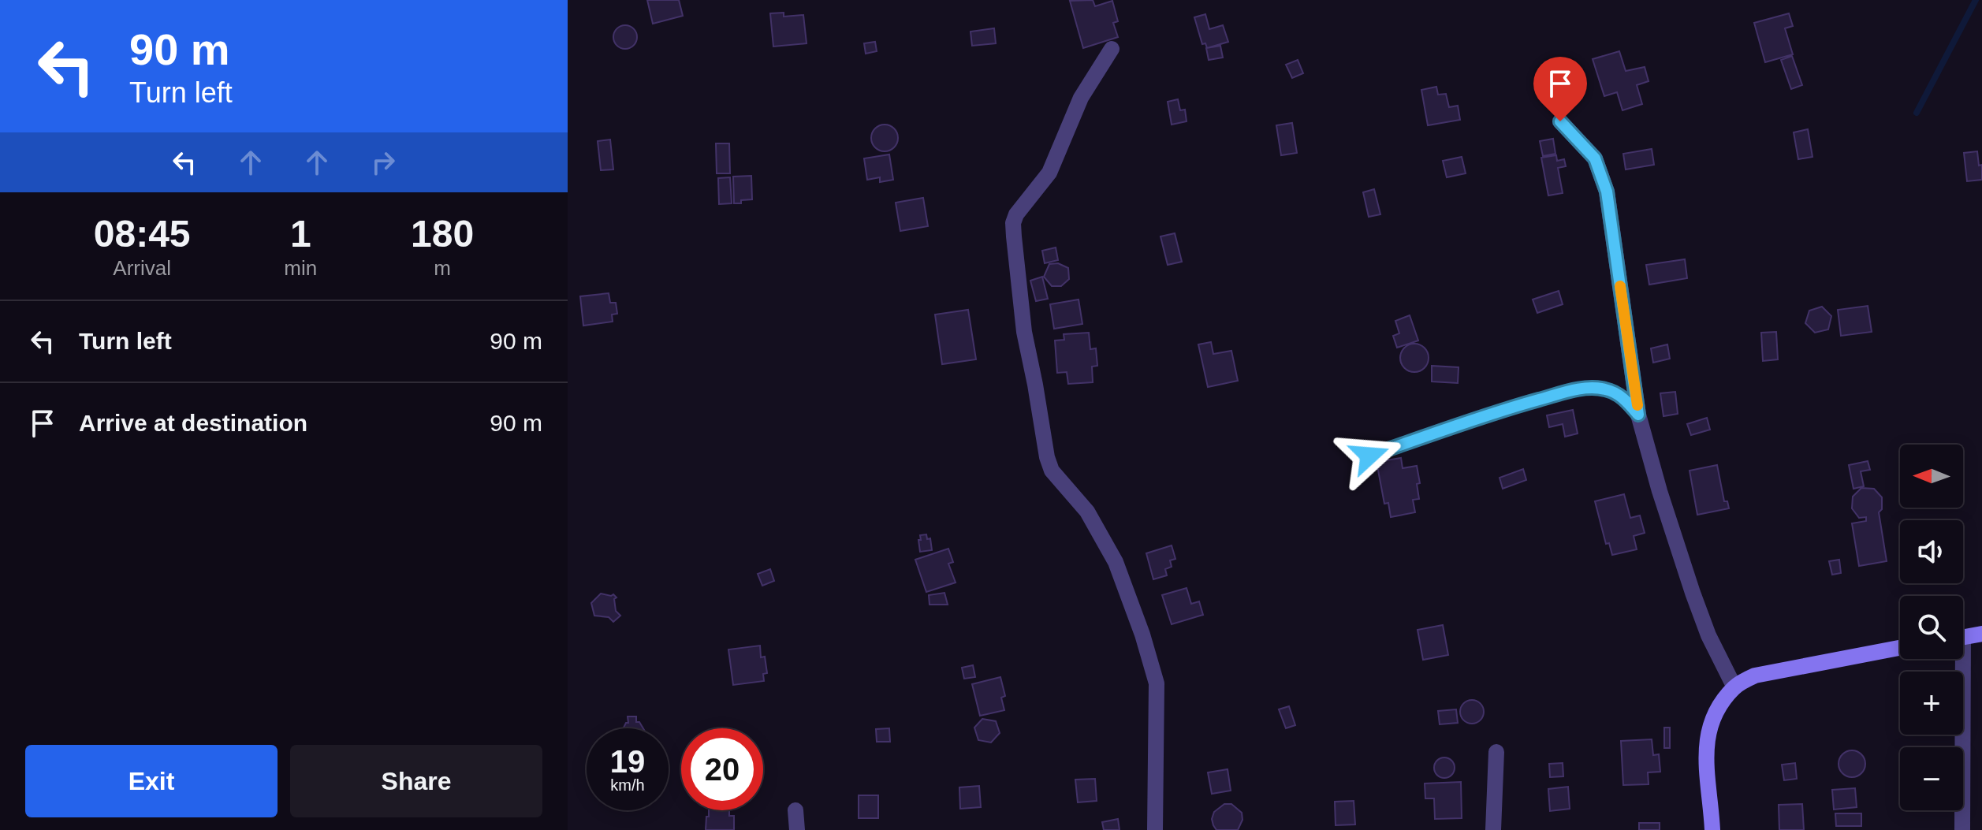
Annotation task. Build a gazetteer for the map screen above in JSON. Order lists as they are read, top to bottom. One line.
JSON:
{"north":"left","page":{"turn":["90 m","Turn left"],"eta":["08:45","Arrival","1","min","180","m"],"list":[{"name":"Turn left","value":"90 m"},{"name":"Arrive at destination","value":"90 m"}],"map_buttons":["+","−"],"speed":"19 km/h","limit":"20","buttons":["Exit","Share"]}}
